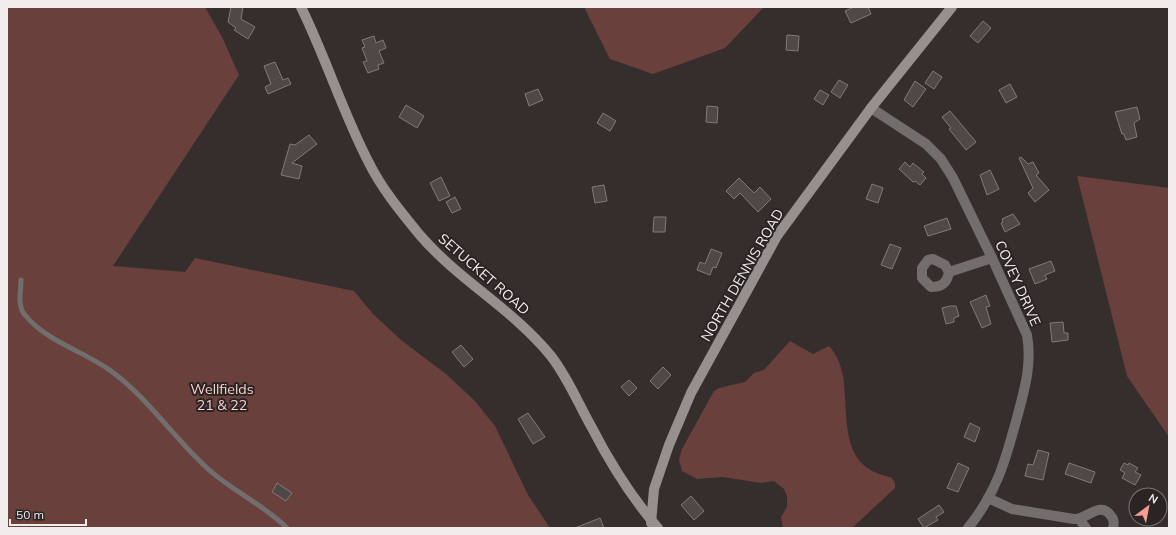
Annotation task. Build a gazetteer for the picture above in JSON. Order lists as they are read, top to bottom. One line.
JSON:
{"streets":{"main road":["SETUCKET ROAD","NORTH DENNIS ROAD"],"street":["COVEY DRIVE"]},"crossings":[["SETUCKET ROAD","NORTH DENNIS ROAD"],["NORTH DENNIS ROAD","COVEY DRIVE"]],"parks":["Wellfields 21 & 22"],"scale_bar":"50 m","north":"top right"}
